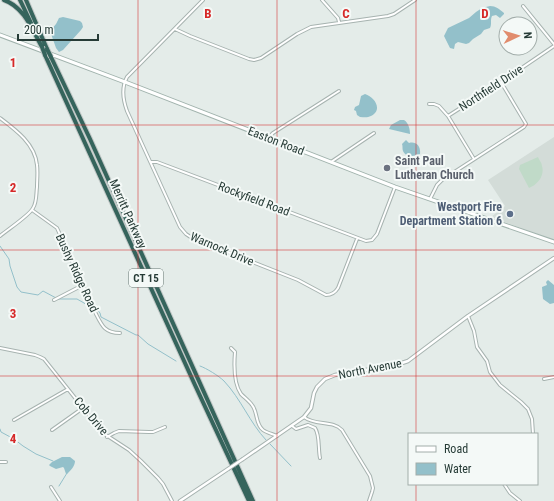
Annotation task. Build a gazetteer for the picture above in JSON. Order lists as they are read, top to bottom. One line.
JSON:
{"streets":{"highway":["Merritt Parkway","CT 15"],"main road":["Easton Road"],"street":["Northfield Drive","Rockyfield Road","Warnock Drive","Bushy Ridge Road","North Avenue","Cob Drive"]},"crossings":[["Easton Road","Warnock Drive"],["Rockyfield Road","Warnock Drive"]],"places":["Saint Paul Lutheran Church","Westport Fire Department Station 6"],"legend":["Road","Water"],"scale_bar":"200 m","north":"right","grid":{"columns":["B","C","D"],"rows":["1","2","3","4"]}}
